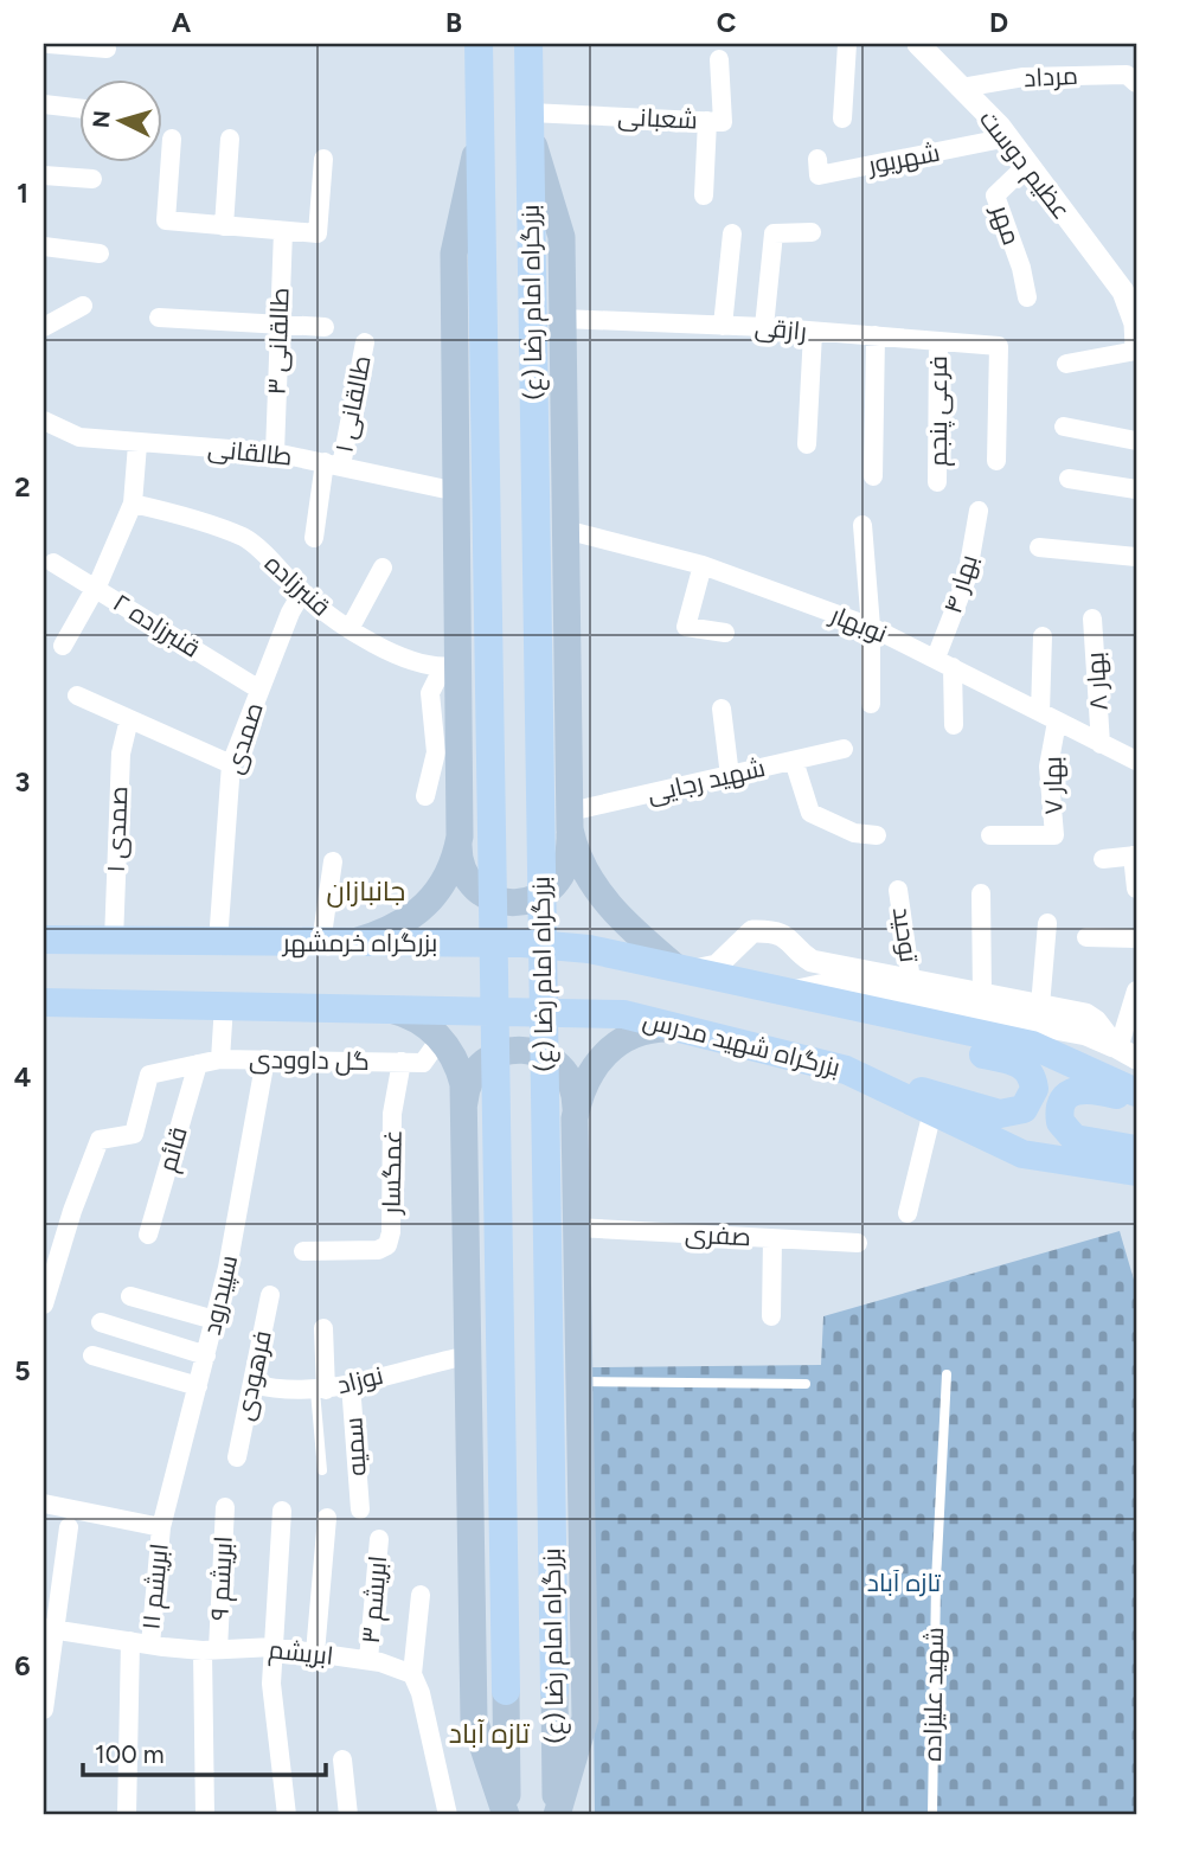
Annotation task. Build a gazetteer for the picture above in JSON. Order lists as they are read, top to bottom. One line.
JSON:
{"streets":{"highway":["بزرگراه امام رضا (ع)","بزرگراه خرمشهر","بزرگراه شهید مدرس"],"street":["مرداد","شعبانی","شهریور","عظیم دوست","مهر","رازقی","طالقانی ۳","طالقانی ۱","فرعی پنجم","طالقانی","بهار ۴","قنبرزاده","نوبهار","قنبرزاده ۲","بهار ۸","صمدی","شهید رجایی","بهار ۷","صمدی ۱","توحید","گل داوودی","قائم","غمگسار","صفری","سپیدرود","فرهودی","نوزاد","سمیه","ابریشم ۹","ابریشم ۱۱","ابریشم ۳","ابریشم"],"lane":["شهید علیزاده"]},"crossings":[["مرداد","عظیم دوست"],["شعبانی","بزرگراه امام رضا (ع)"],["شهریور","عظیم دوست"],["عظیم دوست","مهر"],["بزرگراه امام رضا (ع)","رازقی"],["بزرگراه امام رضا (ع)","طالقانی"],["بزرگراه امام رضا (ع)","قنبرزاده"],["بزرگراه امام رضا (ع)","نوبهار"],["بزرگراه امام رضا (ع)","شهید رجایی"],["بزرگراه امام رضا (ع)","بزرگراه خرمشهر"],["بزرگراه امام رضا (ع)","صفری"],["بزرگراه امام رضا (ع)","نوزاد"],["رازقی","فرعی پنجم"],["طالقانی ۳","طالقانی"],["طالقانی ۱","طالقانی"],["بهار ۴","نوبهار"],["قنبرزاده","صمدی"],["نوبهار","بهار ۸"],["نوبهار","بهار ۷"],["قنبرزاده ۲","صمدی"],["صمدی","بزرگراه خرمشهر"],["صمدی ۱","بزرگراه خرمشهر"],["گل داوودی","غمگسار"],["گل داوودی","سپیدرود"],["سپیدرود","ابریشم ۱۱"],["فرهودی","نوزاد"],["نوزاد","سمیه"],["ابریشم ۹","ابریشم"],["ابریشم ۱۱","ابریشم"],["ابریشم ۳","ابریشم"]],"districts":["جانبازان","تازه آباد"],"parks":["تازه آباد"],"scale_bar":"100 m","north":"left","grid":{"columns":["A","B","C","D"],"rows":["1","2","3","4","5","6"]}}
